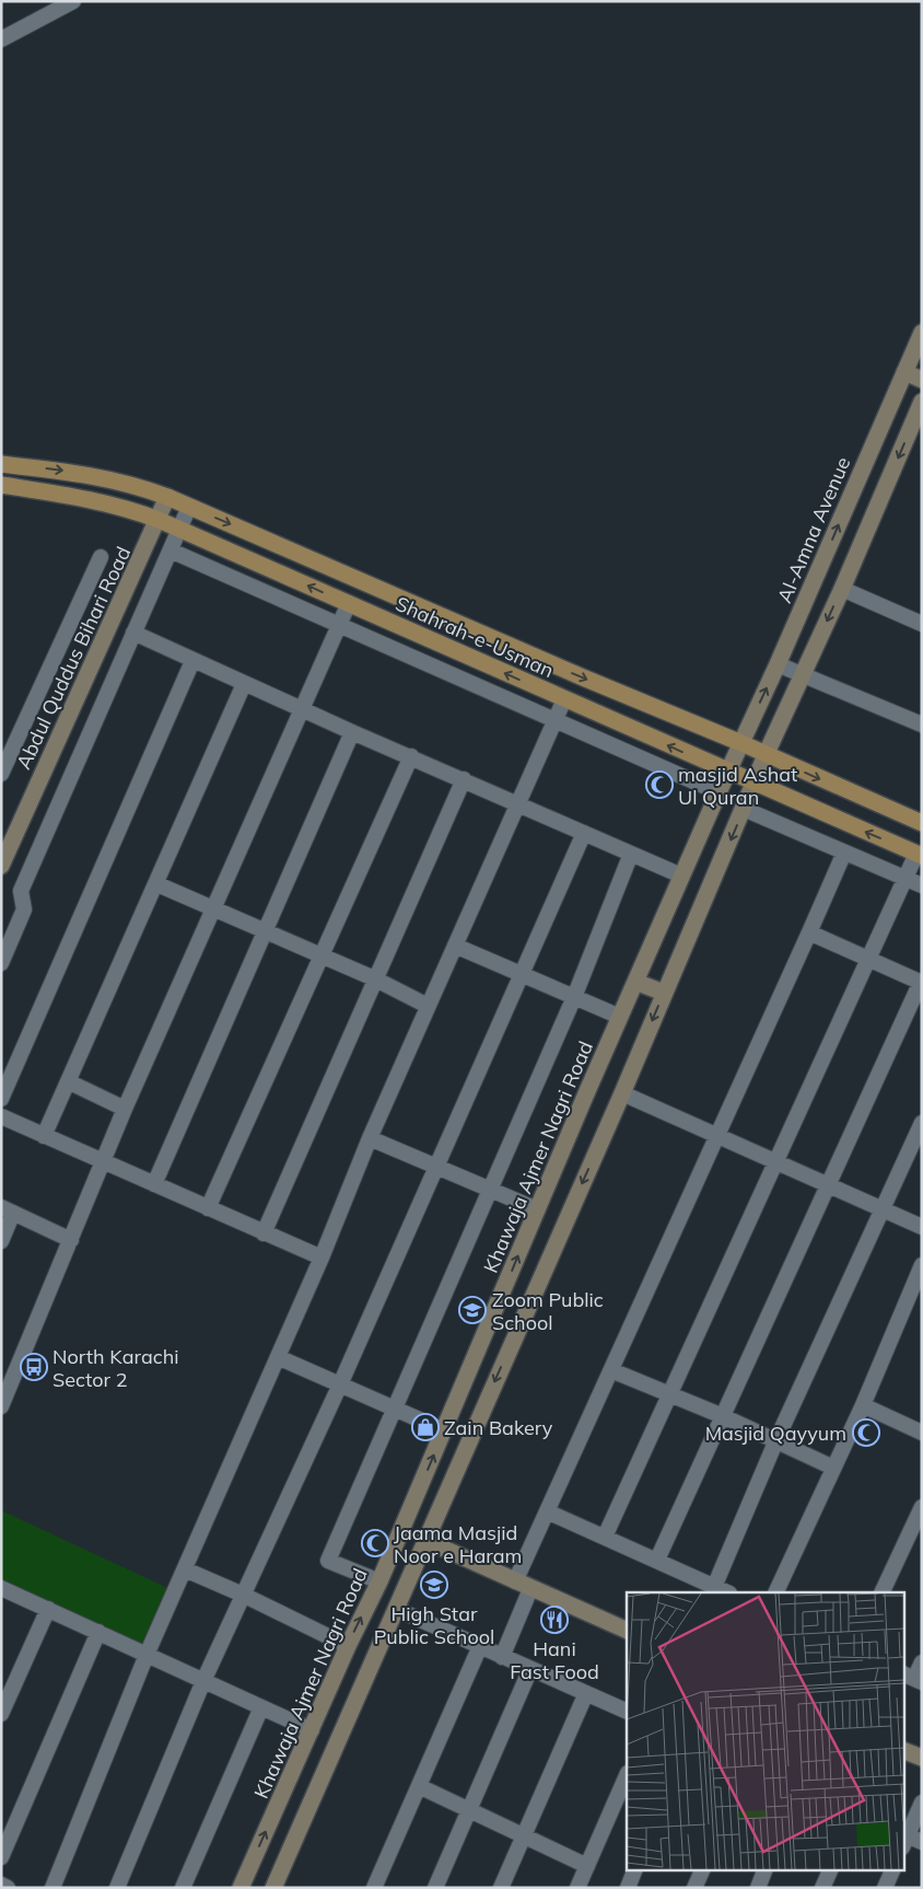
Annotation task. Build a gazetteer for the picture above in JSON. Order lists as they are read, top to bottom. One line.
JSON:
{"streets":{"main road":["Al-Amna Avenue","Shahrah-e-Usman","Abdul Quddus Bihari Road","Khawaja Ajmer Nagri Road"]},"crossings":[["Al-Amna Avenue","Shahrah-e-Usman"],["Al-Amna Avenue","Khawaja Ajmer Nagri Road"],["Shahrah-e-Usman","Abdul Quddus Bihari Road"],["Shahrah-e-Usman","Khawaja Ajmer Nagri Road"]],"places":{"mosque":["masjid Ashat Ul Quran","Masjid Qayyum","Jaama Masjid Noor e Haram"],"school or university":["Zoom Public School","High Star Public School"],"bus stop":["North Karachi Sector 2"],"shop":["Zain Bakery"],"restaurant":["Hani Fast Food"]}}
